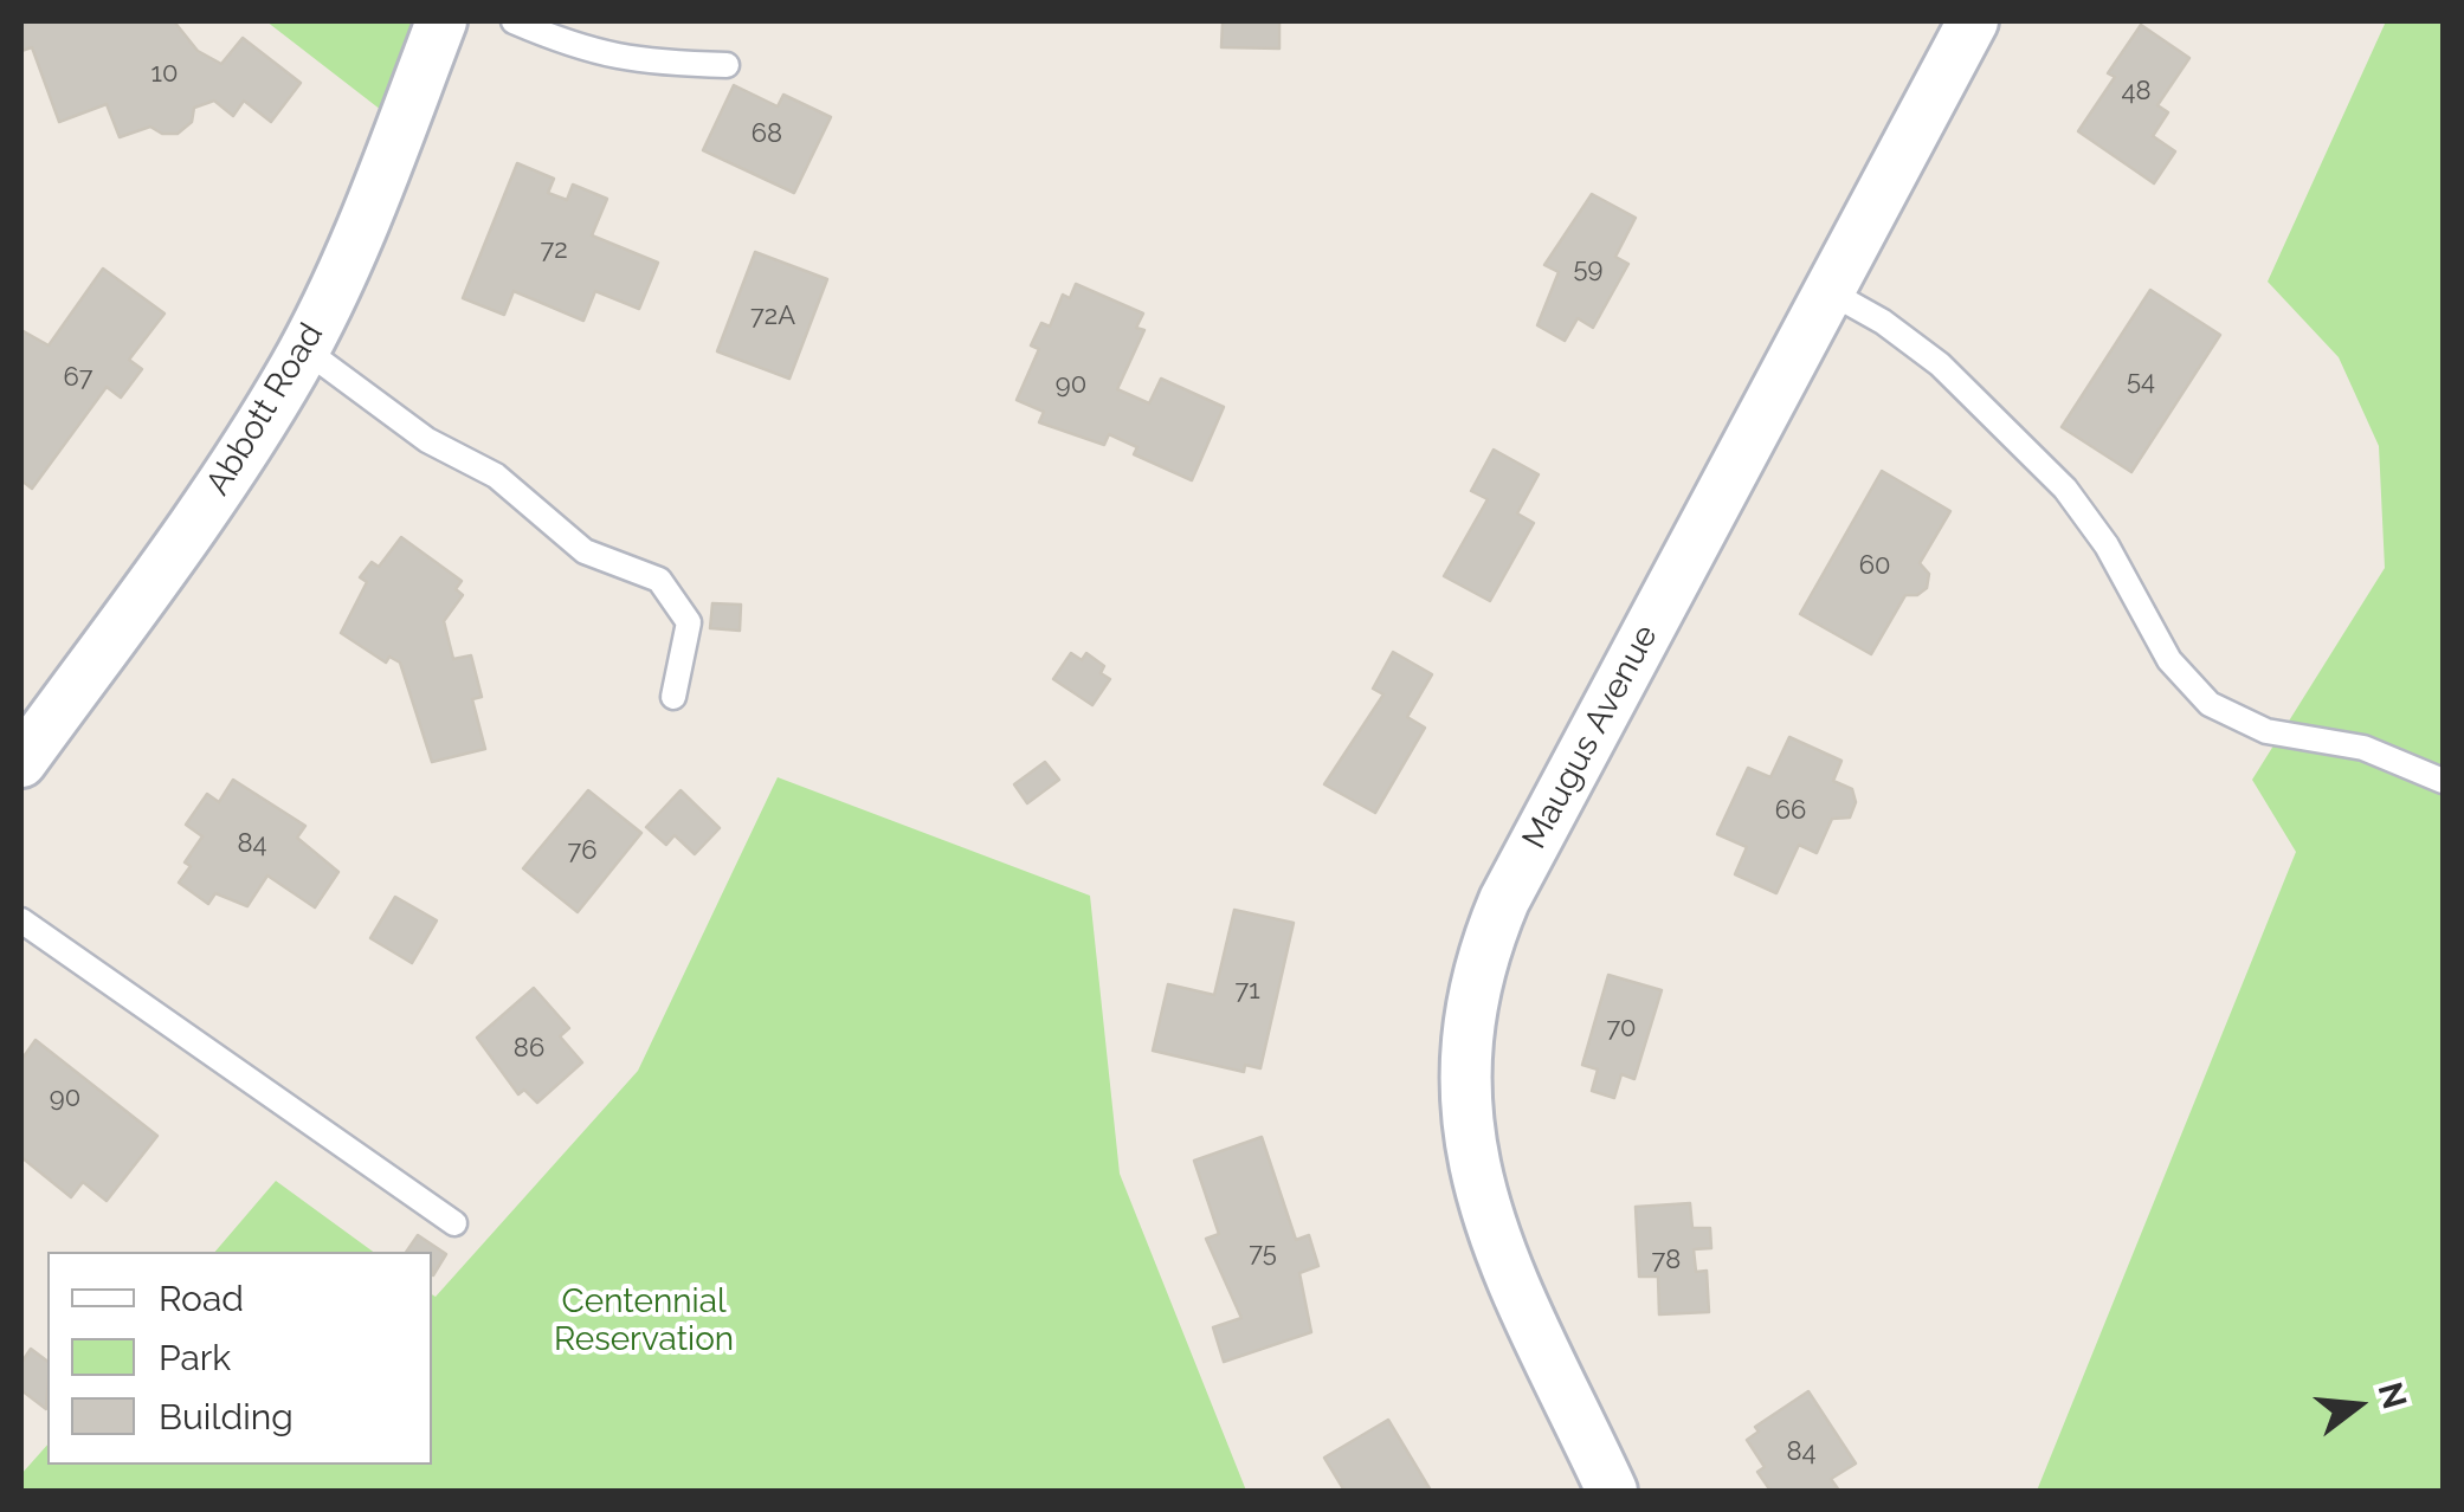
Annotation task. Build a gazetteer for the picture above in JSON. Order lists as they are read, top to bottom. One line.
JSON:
{"streets":{"street":["Abbott Road","Maugus Avenue"]},"parks":["Centennial Reservation"],"house_numbers":["10","48","68","72","59","72A","67","54","90","60","66","84","76","71","70","86","90","75","78","84"],"legend":["Road","Park","Building"],"north":"right"}
